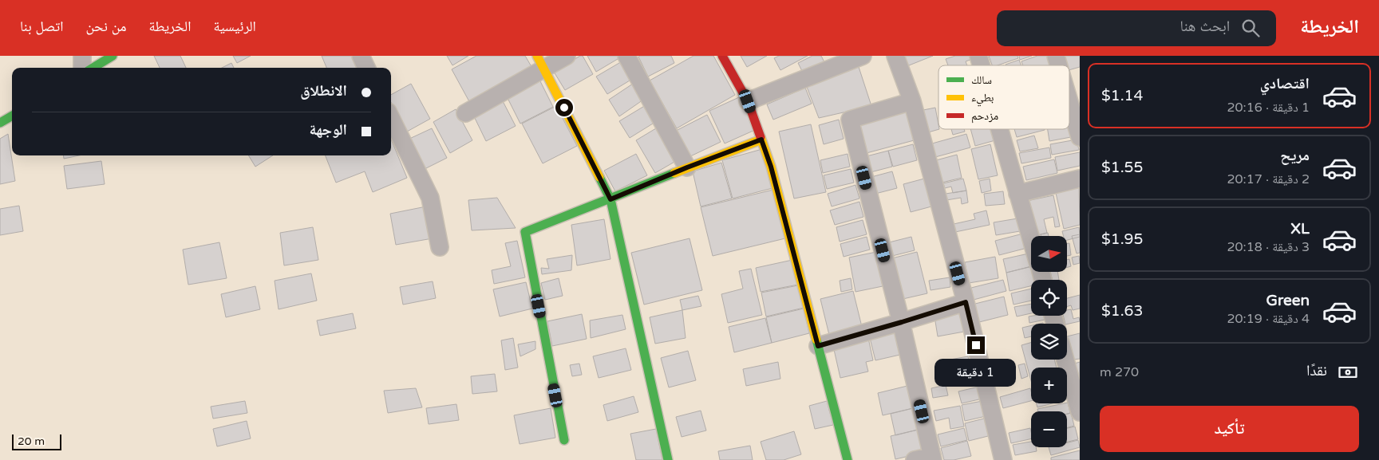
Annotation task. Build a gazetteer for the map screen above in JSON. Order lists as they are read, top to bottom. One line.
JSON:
{"legend":["سالك","بطيء","مزدحم"],"scale_bar":"20 m","north":"right","page":{"header":"الخريطة","search":"ابحث هنا","nav":["الرئيسية","الخريطة","من نحن","اتصل بنا"],"list":[{"name":"اقتصادي","note":"1 دقيقة · 20:16","value":"$1.14"},{"name":"مريح","note":"2 دقيقة · 20:17","value":"$1.55"},{"name":"XL","note":"3 دقيقة · 20:18","value":"$1.95"},{"name":"Green","note":"4 دقيقة · 20:19","value":"$1.63"}],"banner":["الانطلاق","الوجهة"],"map_buttons":["+","−"],"pay":["نقدًا","270 m"],"bubble":"1 دقيقة","buttons":"تأكيد","scale":"20 m"}}
